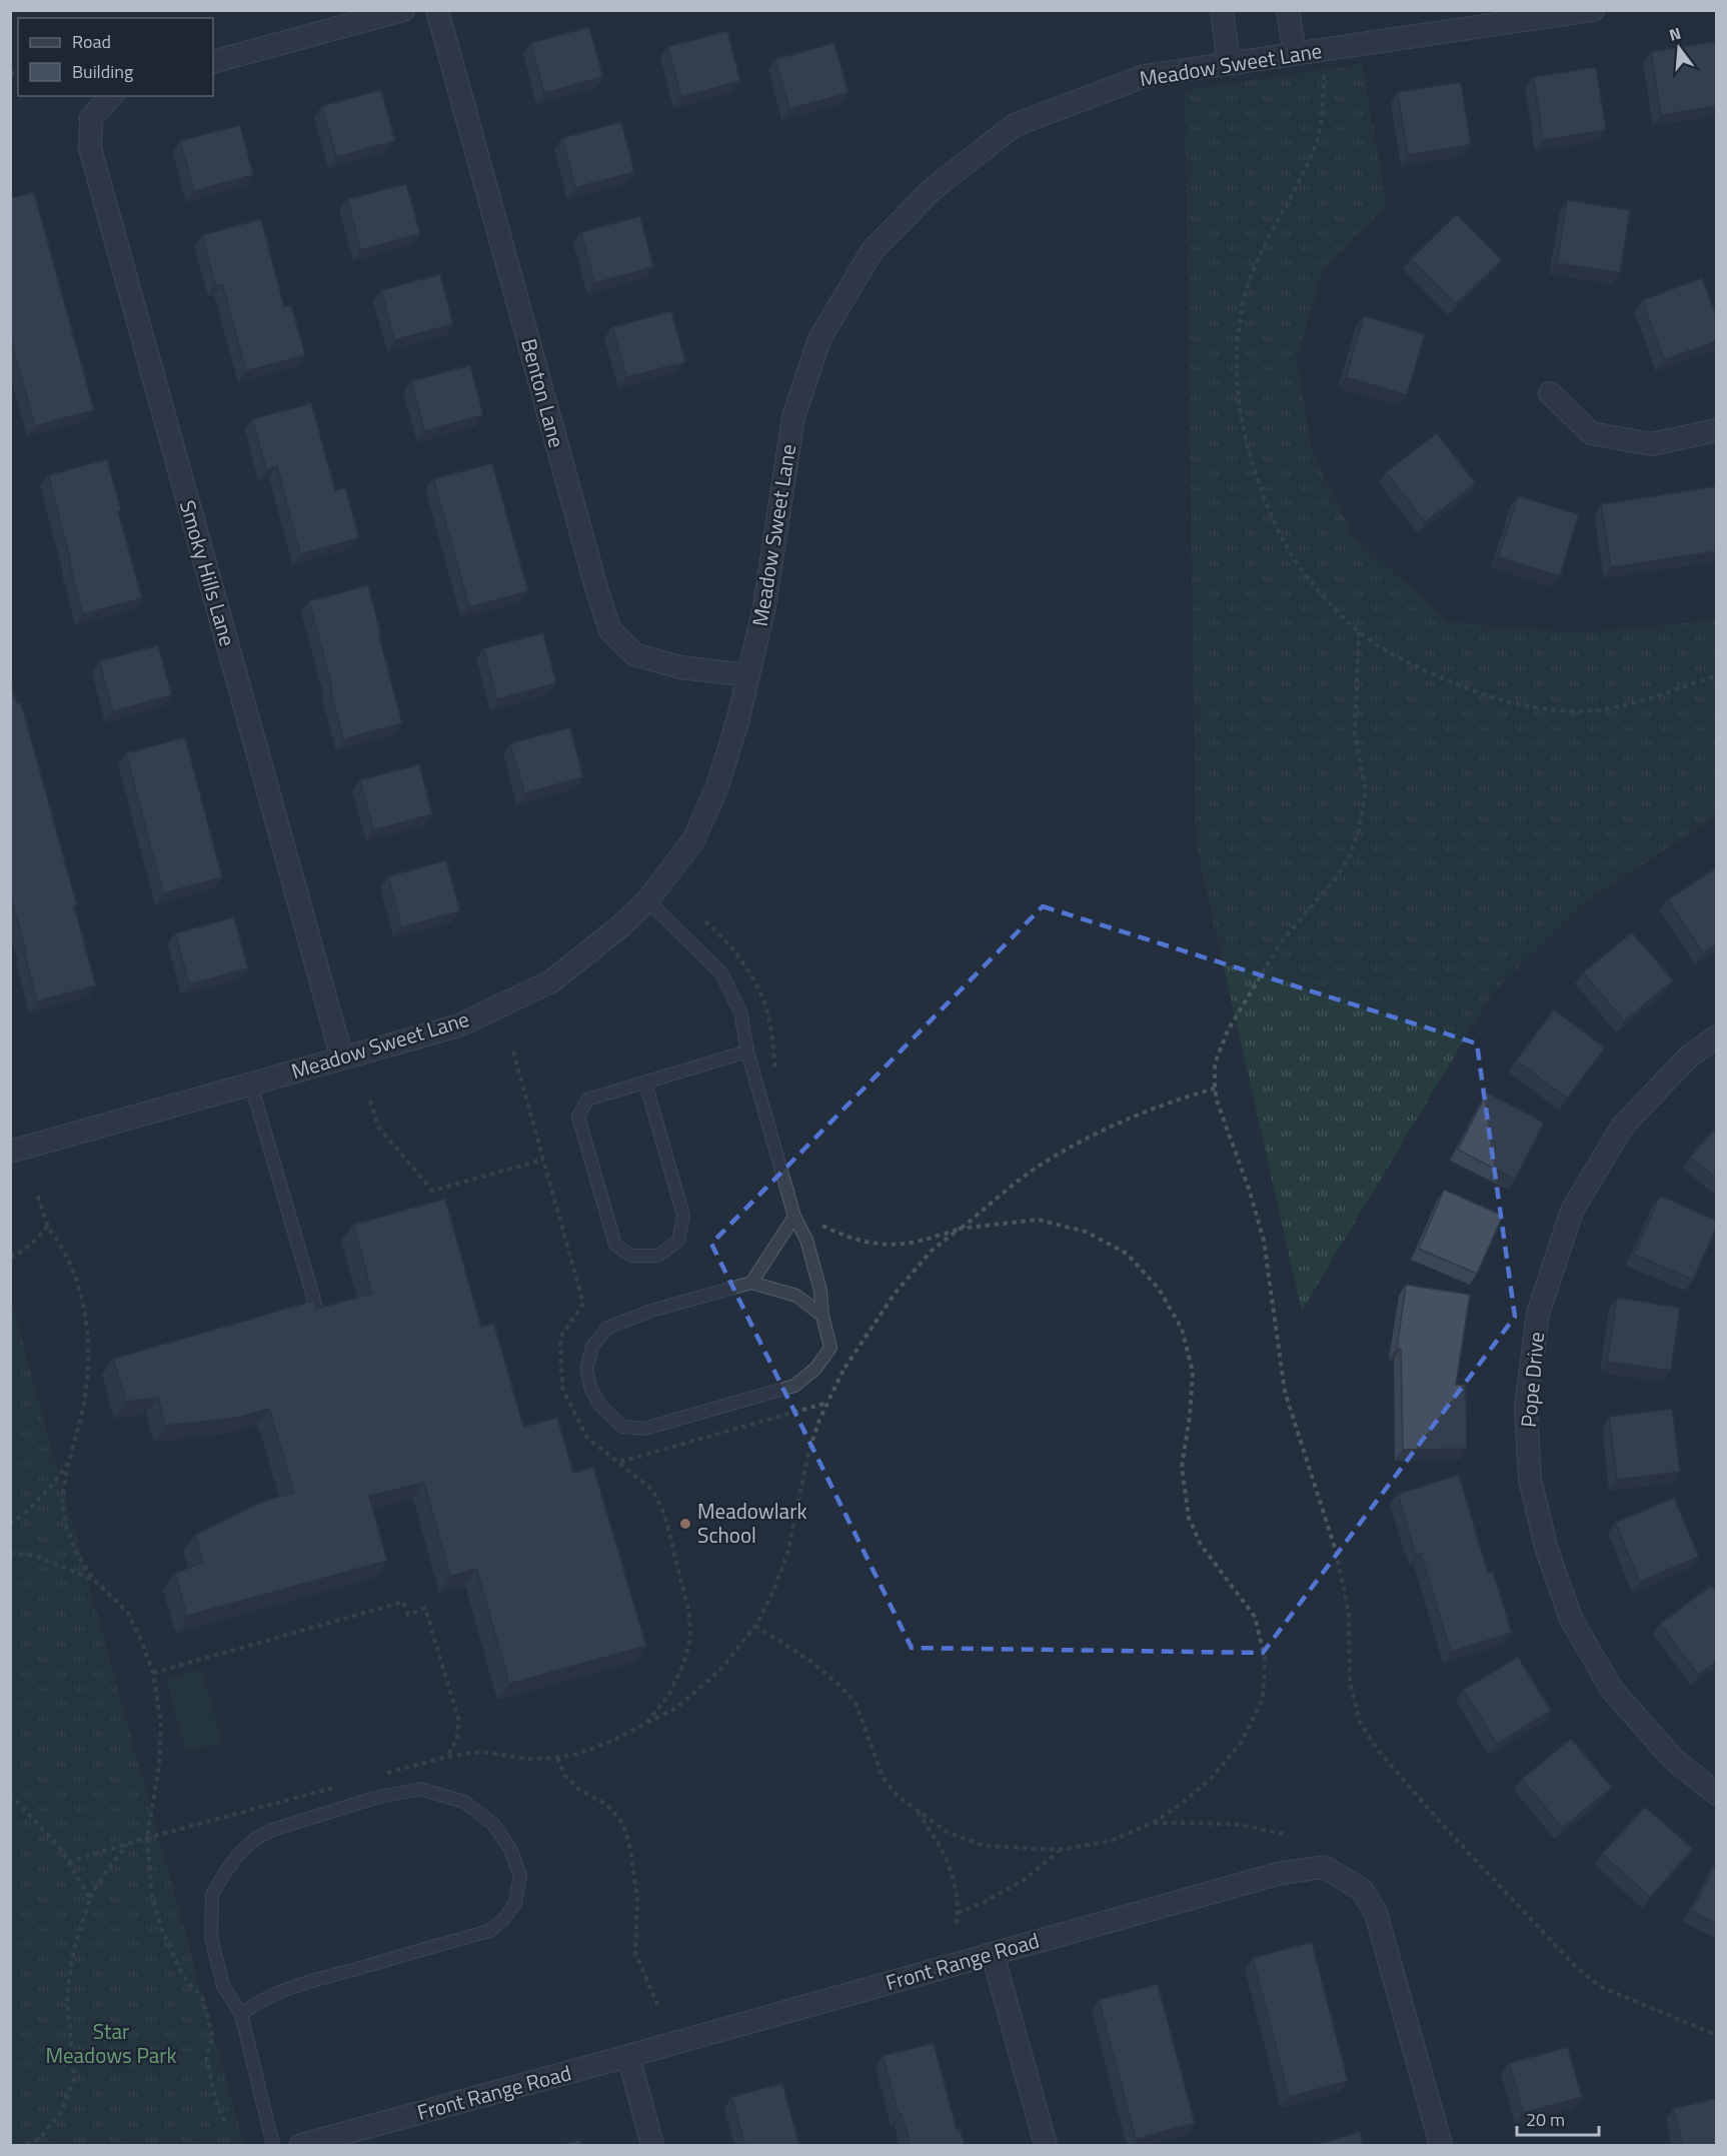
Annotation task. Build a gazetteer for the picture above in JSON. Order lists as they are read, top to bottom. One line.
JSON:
{"streets":{"street":["Meadow Sweet Lane","Benton Lane","Smoky Hills Lane","Pope Drive","Front Range Road"]},"crossings":[["Meadow Sweet Lane","Benton Lane"],["Meadow Sweet Lane","Smoky Hills Lane"]],"parks":["Star Meadows Park"],"places":["Meadowlark School"],"legend":["Road","Building"],"scale_bar":"20 m","north":"top"}
